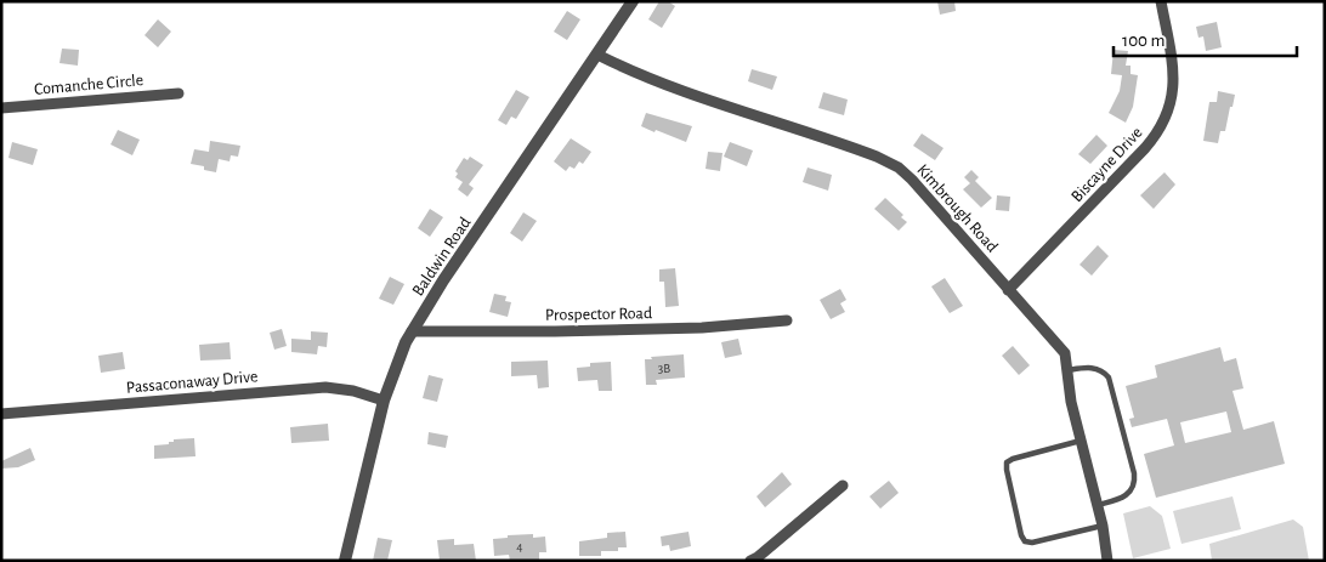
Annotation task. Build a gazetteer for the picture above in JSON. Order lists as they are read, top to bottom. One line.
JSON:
{"streets":{"street":["Comanche Circle","Biscayne Drive","Kimbrough Road","Baldwin Road","Prospector Road","Passaconaway Drive"]},"crossings":[["Biscayne Drive","Kimbrough Road"],["Kimbrough Road","Baldwin Road"],["Baldwin Road","Prospector Road"],["Baldwin Road","Passaconaway Drive"]],"house_numbers":["3B","4"],"scale_bar":"100 m"}
